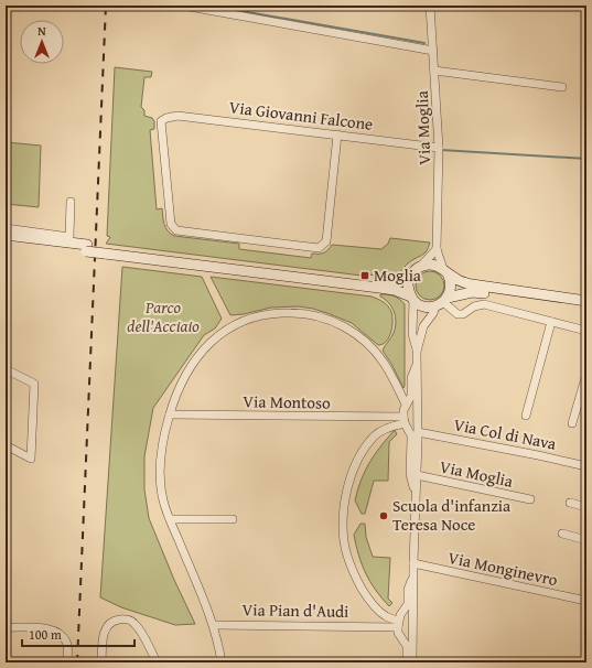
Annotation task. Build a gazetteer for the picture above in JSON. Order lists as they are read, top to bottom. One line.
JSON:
{"streets":{"street":["Via Giovanni Falcone","Via Moglia","Via Montoso","Via Col di Nava","Via Monginevro","Via Pian d'Audi"]},"crossings":[["Via Giovanni Falcone","Via Moglia"],["Via Moglia","Via Montoso"],["Via Moglia","Via Col di Nava"],["Via Moglia","Via Monginevro"],["Via Moglia","Via Pian d'Audi"]],"parks":["Parco dell'Acciaio"],"places":{"transit":["Moglia"],"other":["Scuola d'infanzia Teresa Noce"]},"scale_bar":"100 m","north":"top"}
